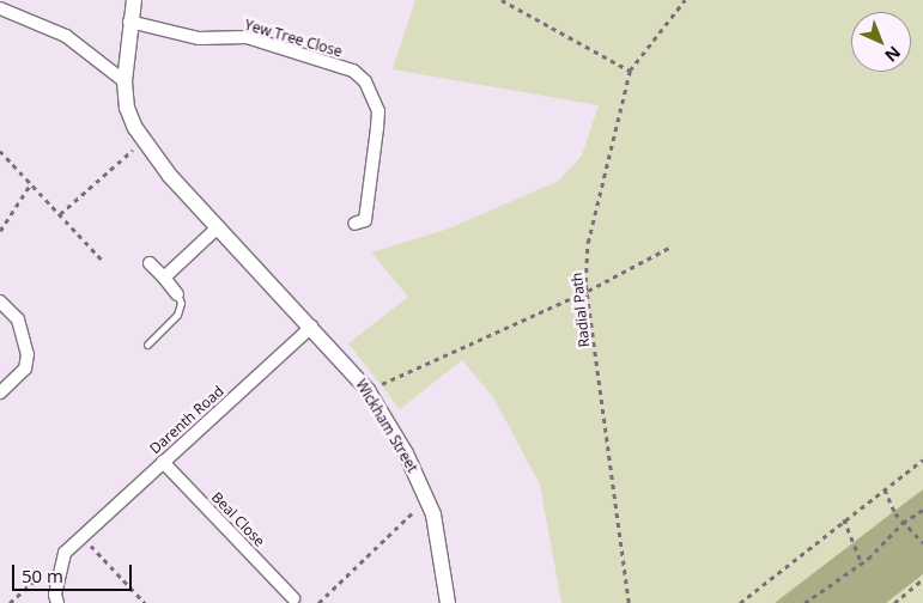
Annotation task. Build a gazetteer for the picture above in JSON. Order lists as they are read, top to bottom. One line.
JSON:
{"streets":{"street":["Yew Tree Close","Darenth Road","Wickham Street","Beal Close"],"path":["Radial Path"]},"crossings":[["Yew Tree Close","Wickham Street"],["Darenth Road","Wickham Street"],["Darenth Road","Beal Close"]],"scale_bar":"50 m","north":"bottom right"}
